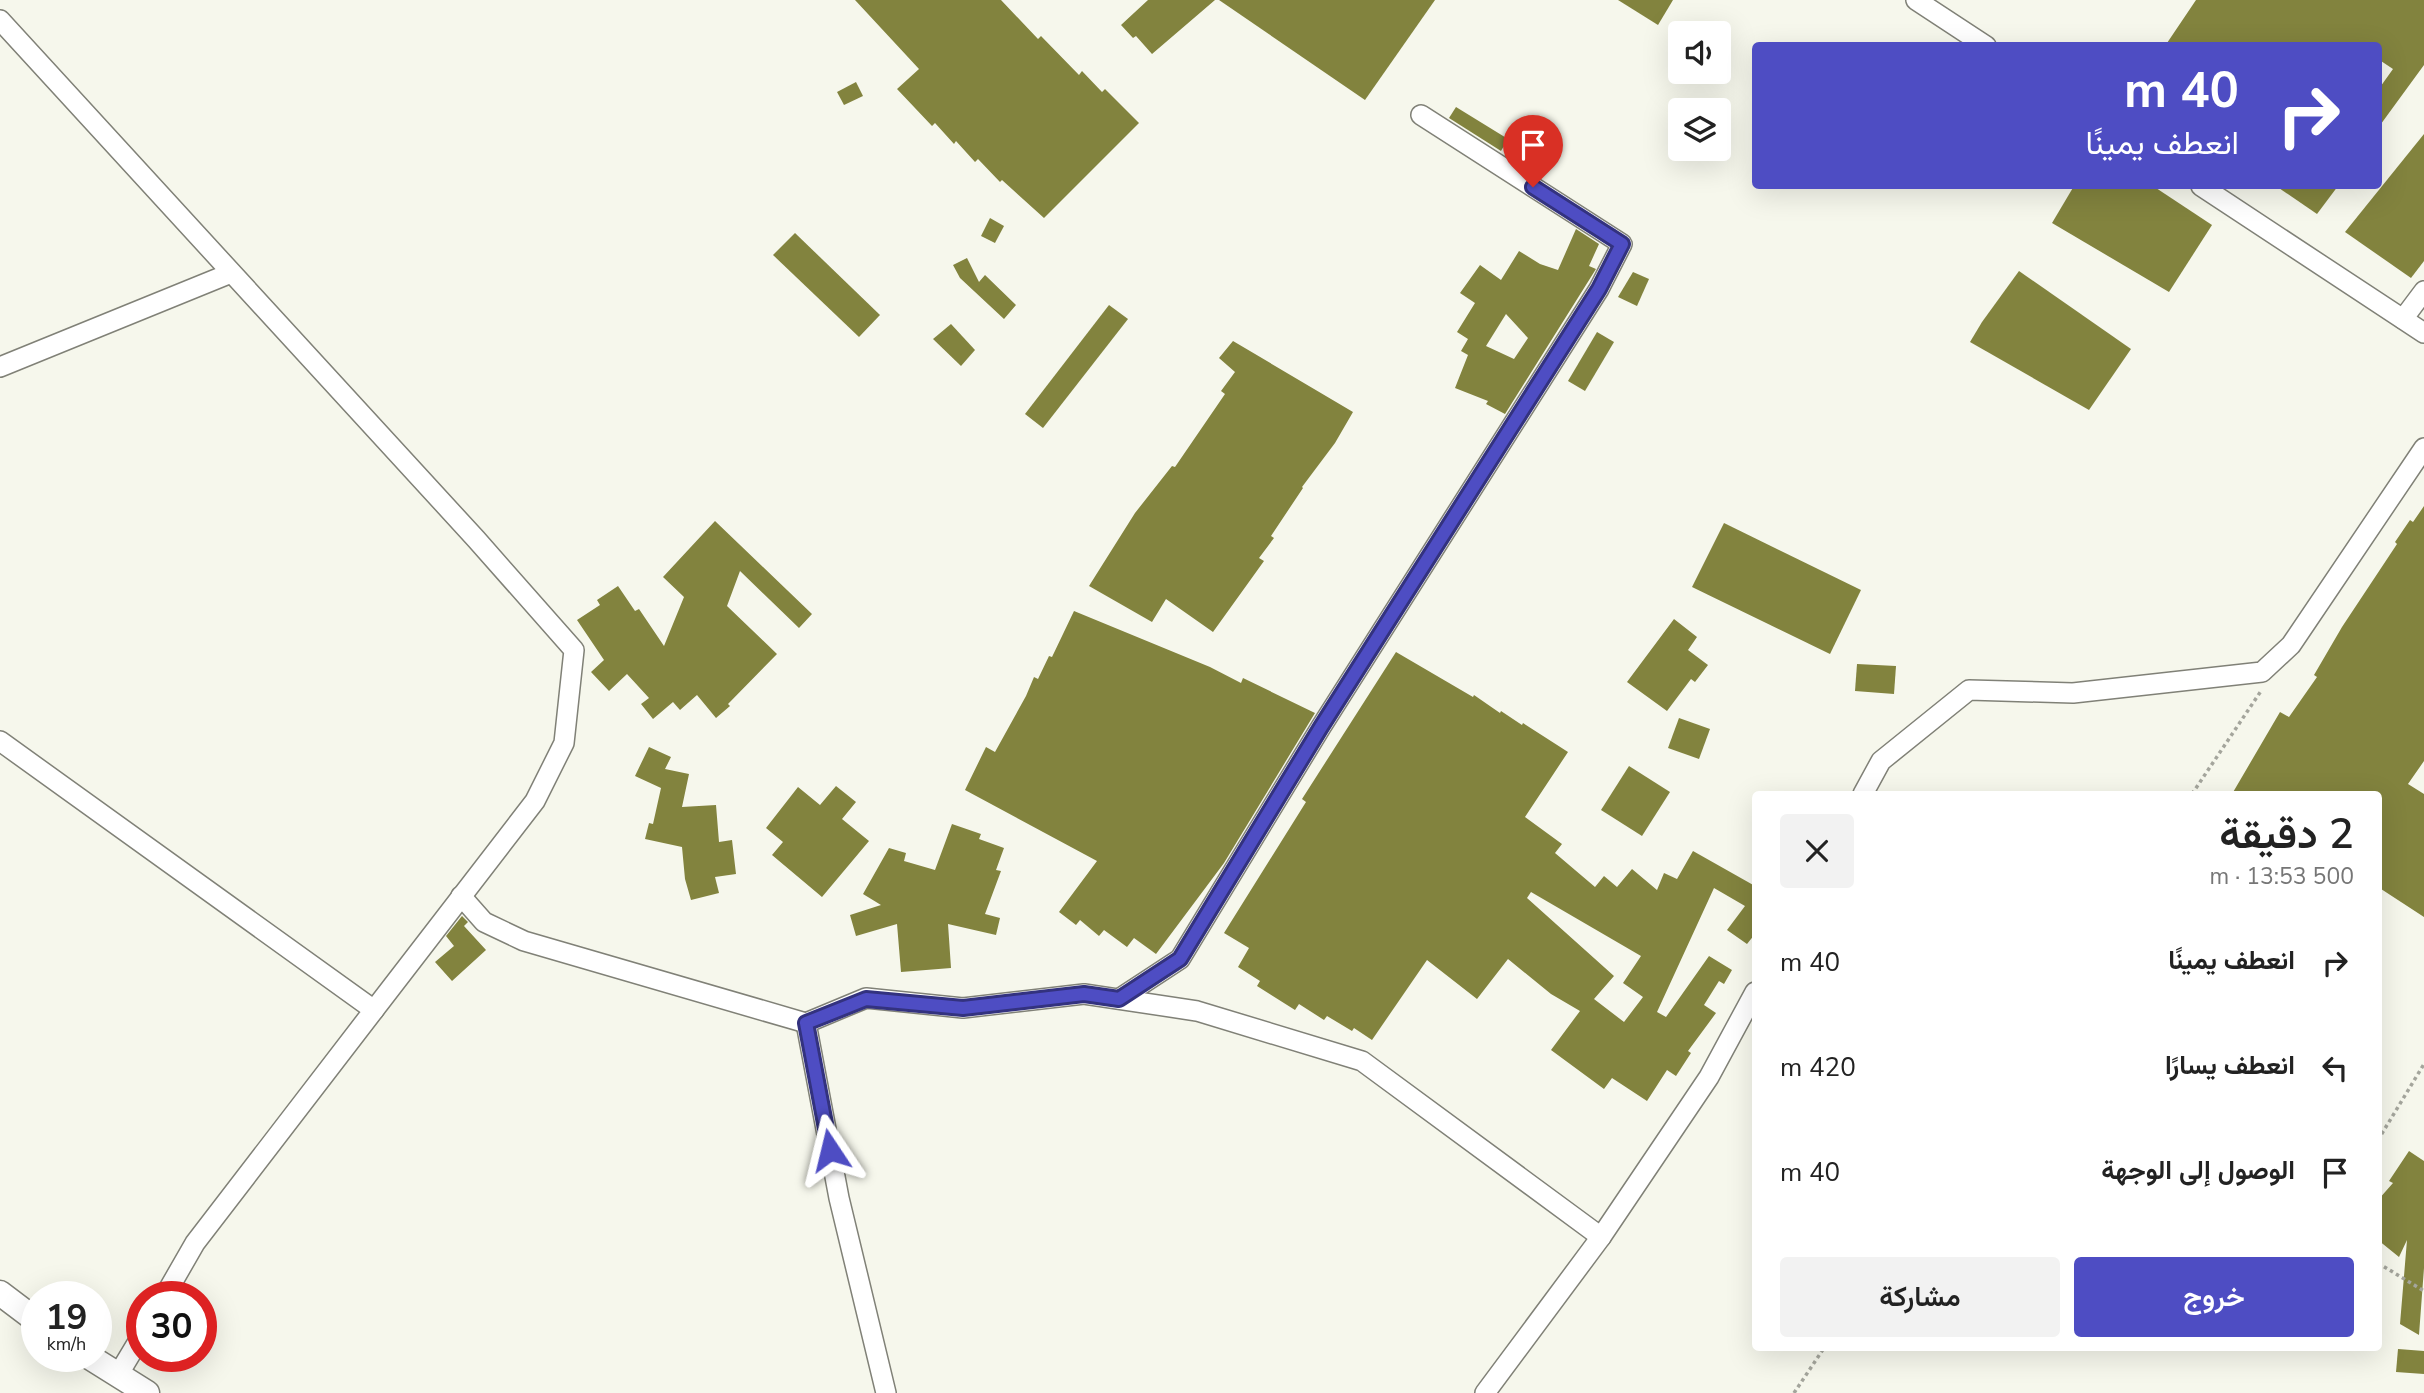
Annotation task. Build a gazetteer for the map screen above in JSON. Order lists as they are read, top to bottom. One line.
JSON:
{"page":{"turn":["40 m","انعطف يمينًا"],"heading":["2 دقيقة","500 m · 13:53"],"list":[{"name":"انعطف يمينًا","value":"40 m"},{"name":"انعطف يسارًا","value":"420 m"},{"name":"الوصول إلى الوجهة","value":"40 m"}],"buttons":["خروج","مشاركة"],"speed":"19 km/h","limit":"30"}}
